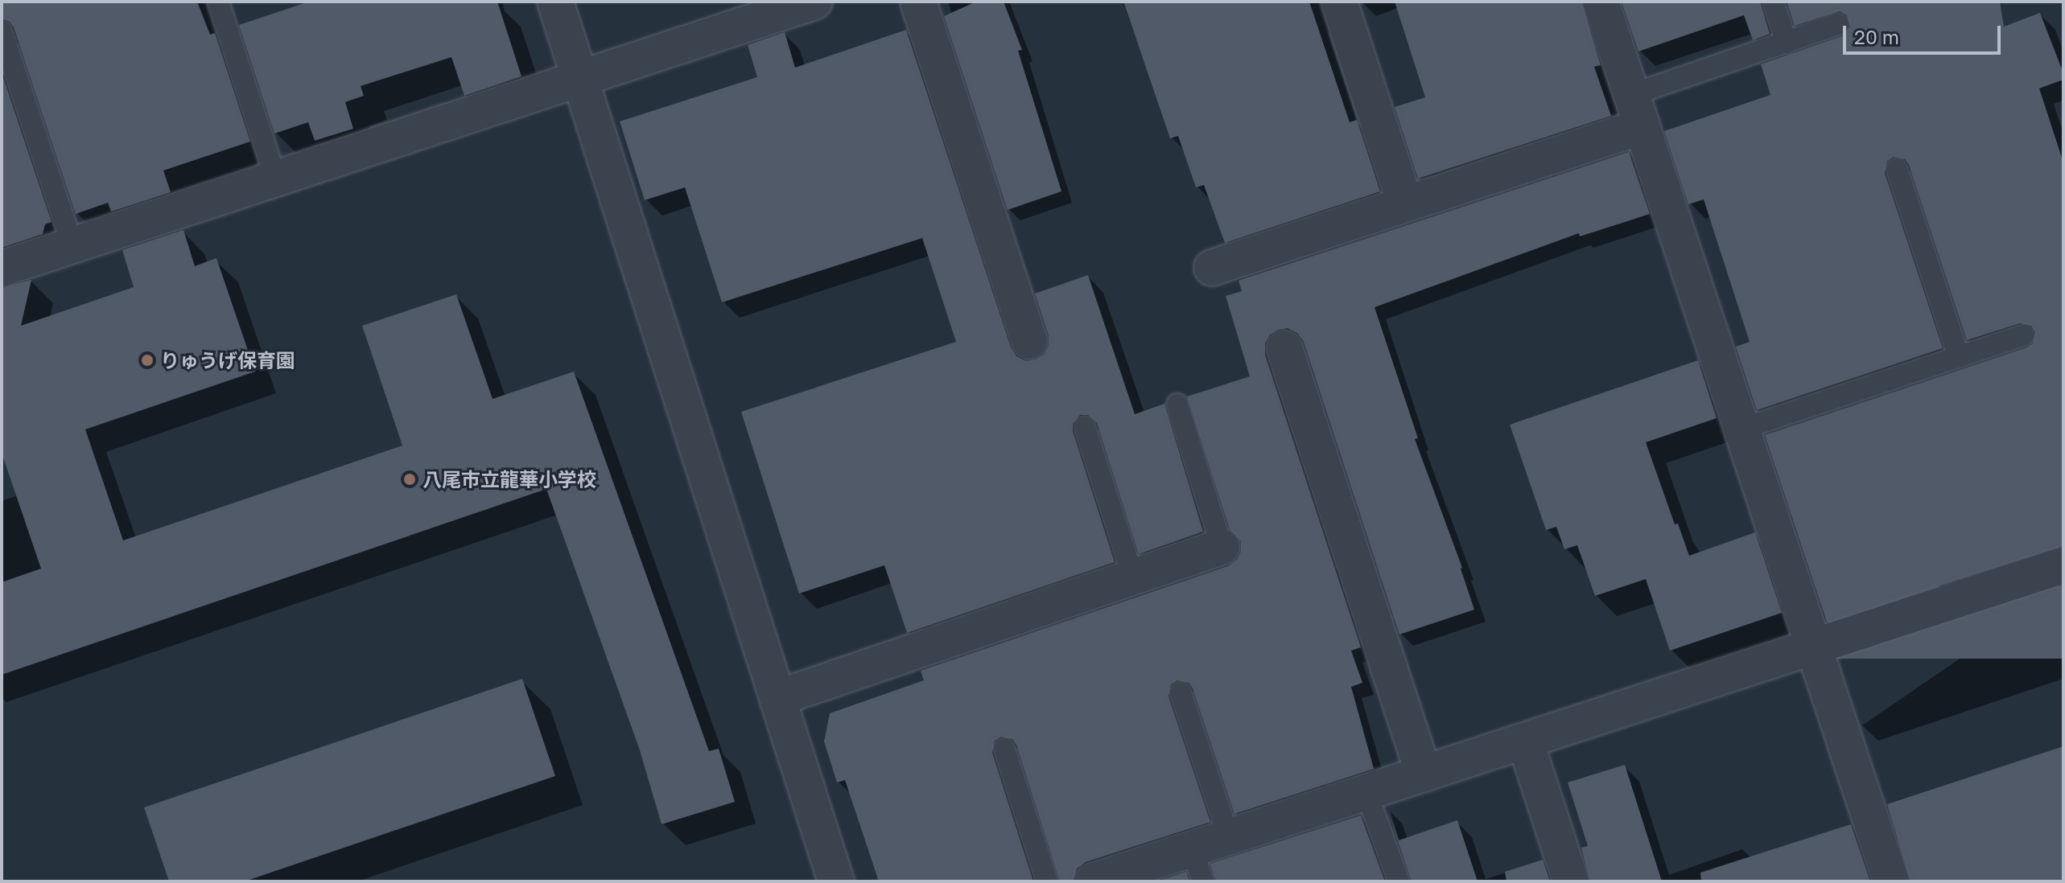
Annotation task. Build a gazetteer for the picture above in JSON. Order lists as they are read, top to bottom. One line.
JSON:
{"places":["りゅうげ保育園","八尾市立龍華小学校"],"scale_bar":"20 m"}
